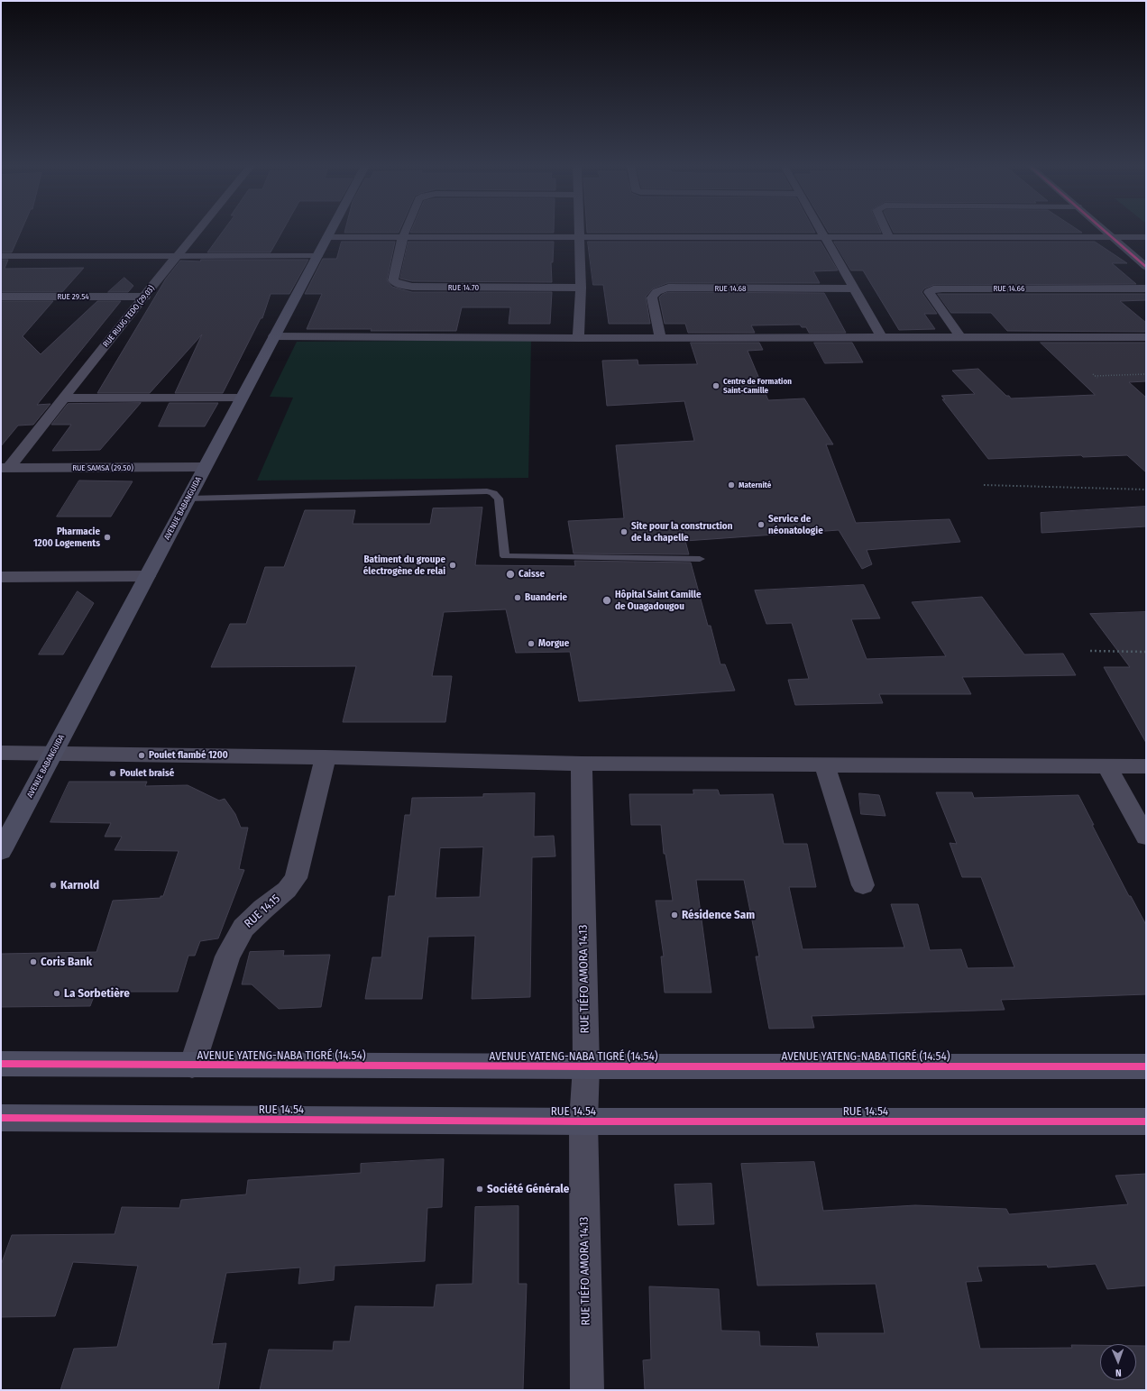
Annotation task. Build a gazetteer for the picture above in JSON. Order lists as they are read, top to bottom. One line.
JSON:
{"streets":{"street":["RUE 14.70","RUE 14.68","RUE 14.66","RUE 29.54","RUE RUUG TEDO (29.03)","RUE SAMSA (29.50)","AVENUE BABANGUIDA","RUE 14.15","RUE TIÉFO AMORA 14.13","AVENUE YATENG-NABA TIGRÉ (14.54)","RUE 14.54"]},"crossings":[["RUE 29.54","RUE RUUG TEDO (29.03)"],["RUE RUUG TEDO (29.03)","RUE SAMSA (29.50)"],["RUE SAMSA (29.50)","AVENUE BABANGUIDA"],["RUE 14.15","AVENUE YATENG-NABA TIGRÉ (14.54)"],["RUE TIÉFO AMORA 14.13","AVENUE YATENG-NABA TIGRÉ (14.54)"],["RUE TIÉFO AMORA 14.13","RUE 14.54"]],"places":["Centre de Formation Saint-Camille","Maternité","Service de néonatologie","Site pour la construction de la chapelle","Pharmacie 1200 Logements","Batiment du groupe électrogène de relai","Caisse","Buanderie","Hôpital Saint Camille de Ouagadougou","Morgue","Poulet flambé 1200","Poulet braisé","Karnold","Résidence Sam","Coris Bank","La Sorbetière","Société Générale"],"north":"bottom"}
